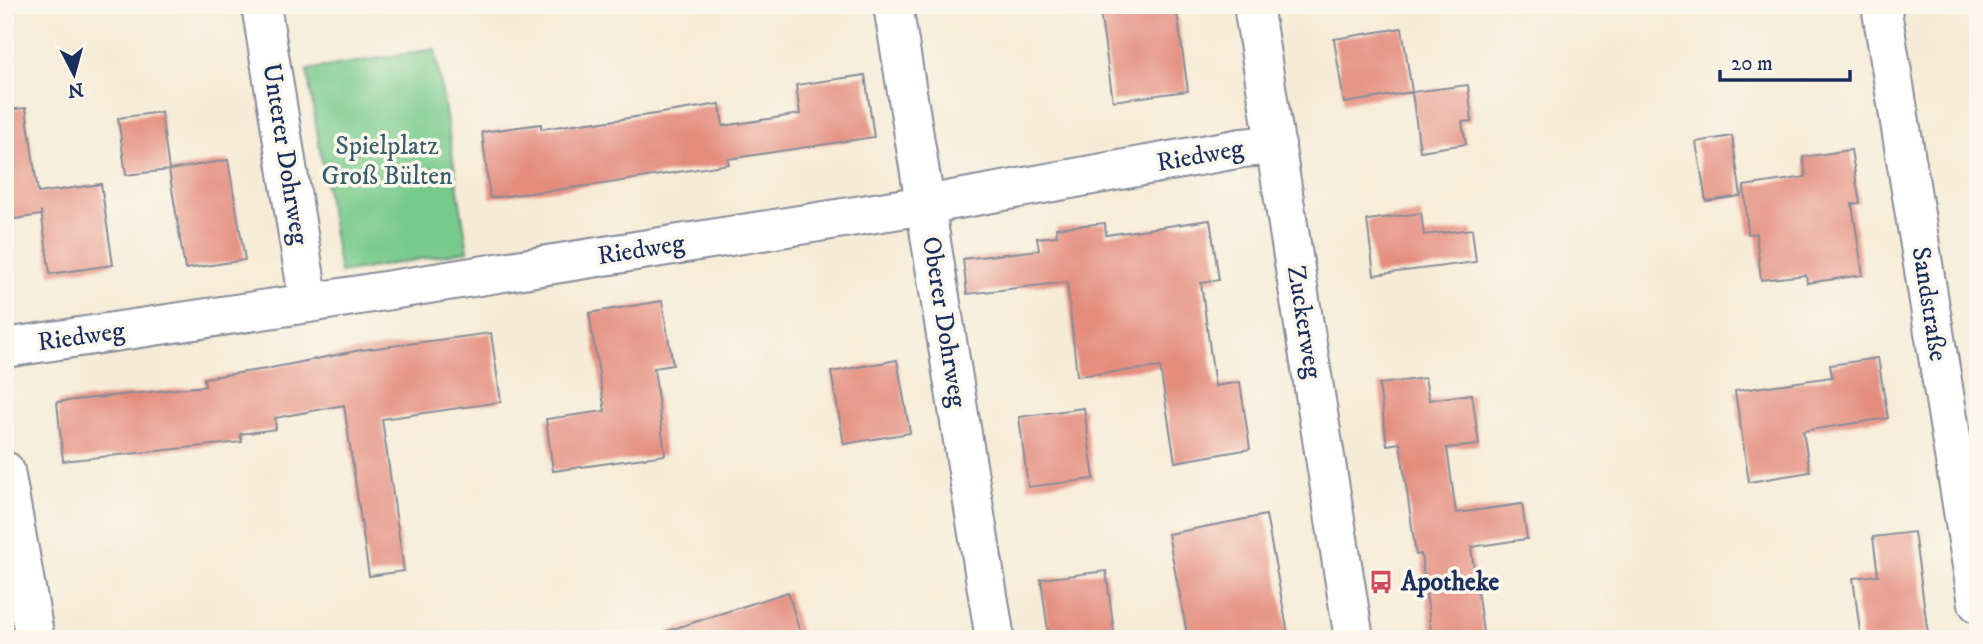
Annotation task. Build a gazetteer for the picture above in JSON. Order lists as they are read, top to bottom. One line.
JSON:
{"streets":{"street":["Unterer Dohrweg","Riedweg","Sandstraße","Oberer Dohrweg","Zuckerweg"]},"crossings":[["Unterer Dohrweg","Riedweg"],["Riedweg","Oberer Dohrweg"],["Riedweg","Zuckerweg"]],"parks":["Spielplatz Groß Bülten"],"places":{"bus stop":["Apotheke"]},"scale_bar":"20 m","north":"bottom"}
